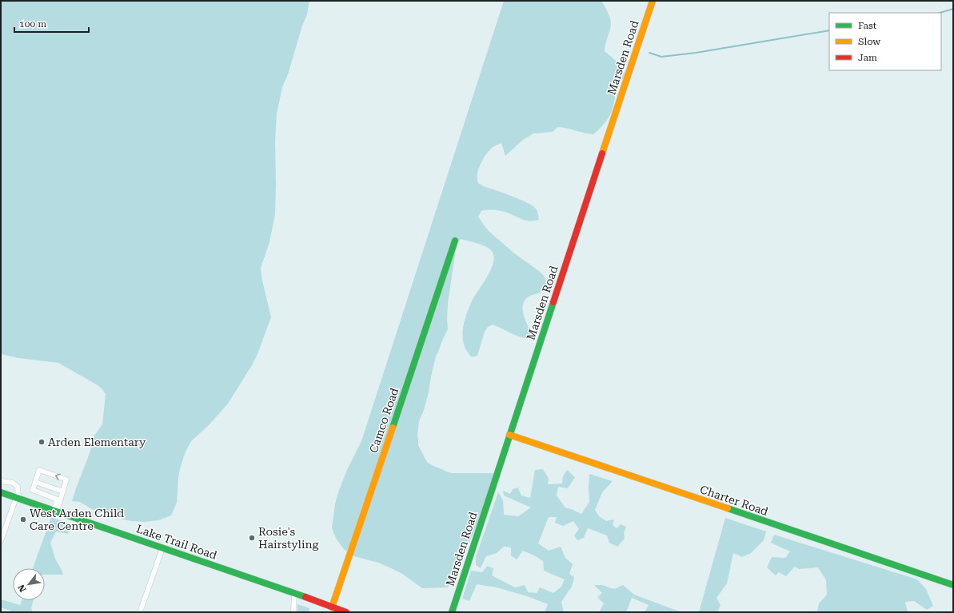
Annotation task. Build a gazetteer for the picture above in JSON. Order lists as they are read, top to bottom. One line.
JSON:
{"streets":{"street":["Marsden Road","Camco Road","Charter Road","Lake Trail Road"]},"crossings":[["Marsden Road","Charter Road"],["Camco Road","Lake Trail Road"]],"places":["Arden Elementary","West Arden Child Care Centre","Rosie's Hairstyling"],"legend":["Fast","Slow","Jam"],"scale_bar":"100 m","north":"bottom left"}
